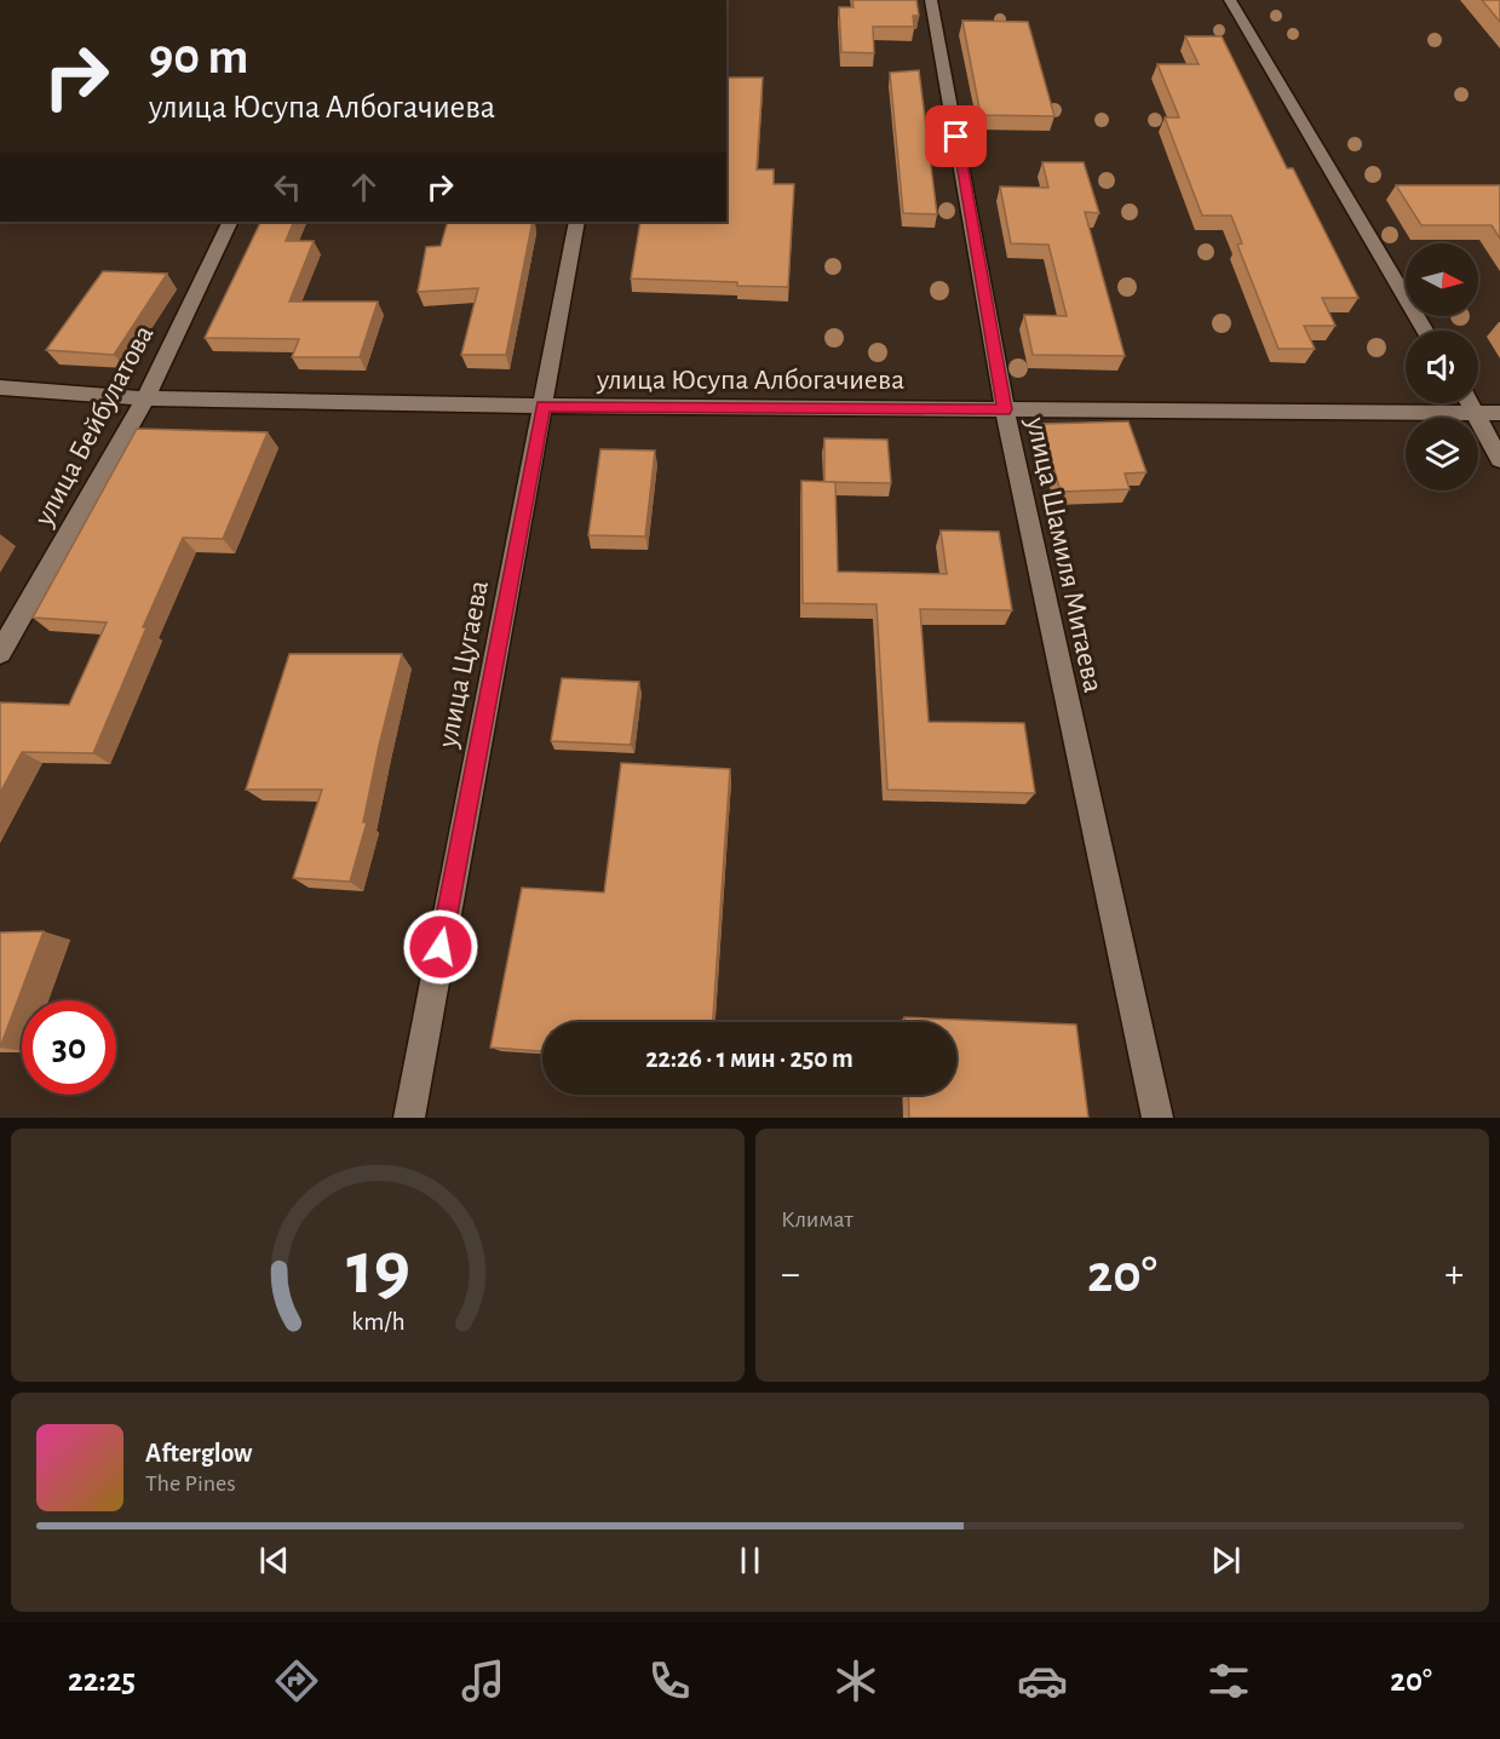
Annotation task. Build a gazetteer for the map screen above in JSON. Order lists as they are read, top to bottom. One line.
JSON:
{"streets":{"street":["улица Юсупа Албогачиева","улица Бейбулатова","улица Шамиля Митаева","улица Цугаева"]},"crossings":[["улица Юсупа Албогачиева","улица Бейбулатова"],["улица Юсупа Албогачиева","улица Шамиля Митаева"],["улица Юсупа Албогачиева","улица Цугаева"]],"north":"right","page":{"turn":["90 m","улица Юсупа Албогачиева"],"limit":"30","trip":"22:26 · 1 мин · 250 m","tile":"Климат","heat":["−","20°","+"],"song":["Afterglow","The Pines"],"tabs":["22:25","20°"],"gauge":["19","km/h"]}}
